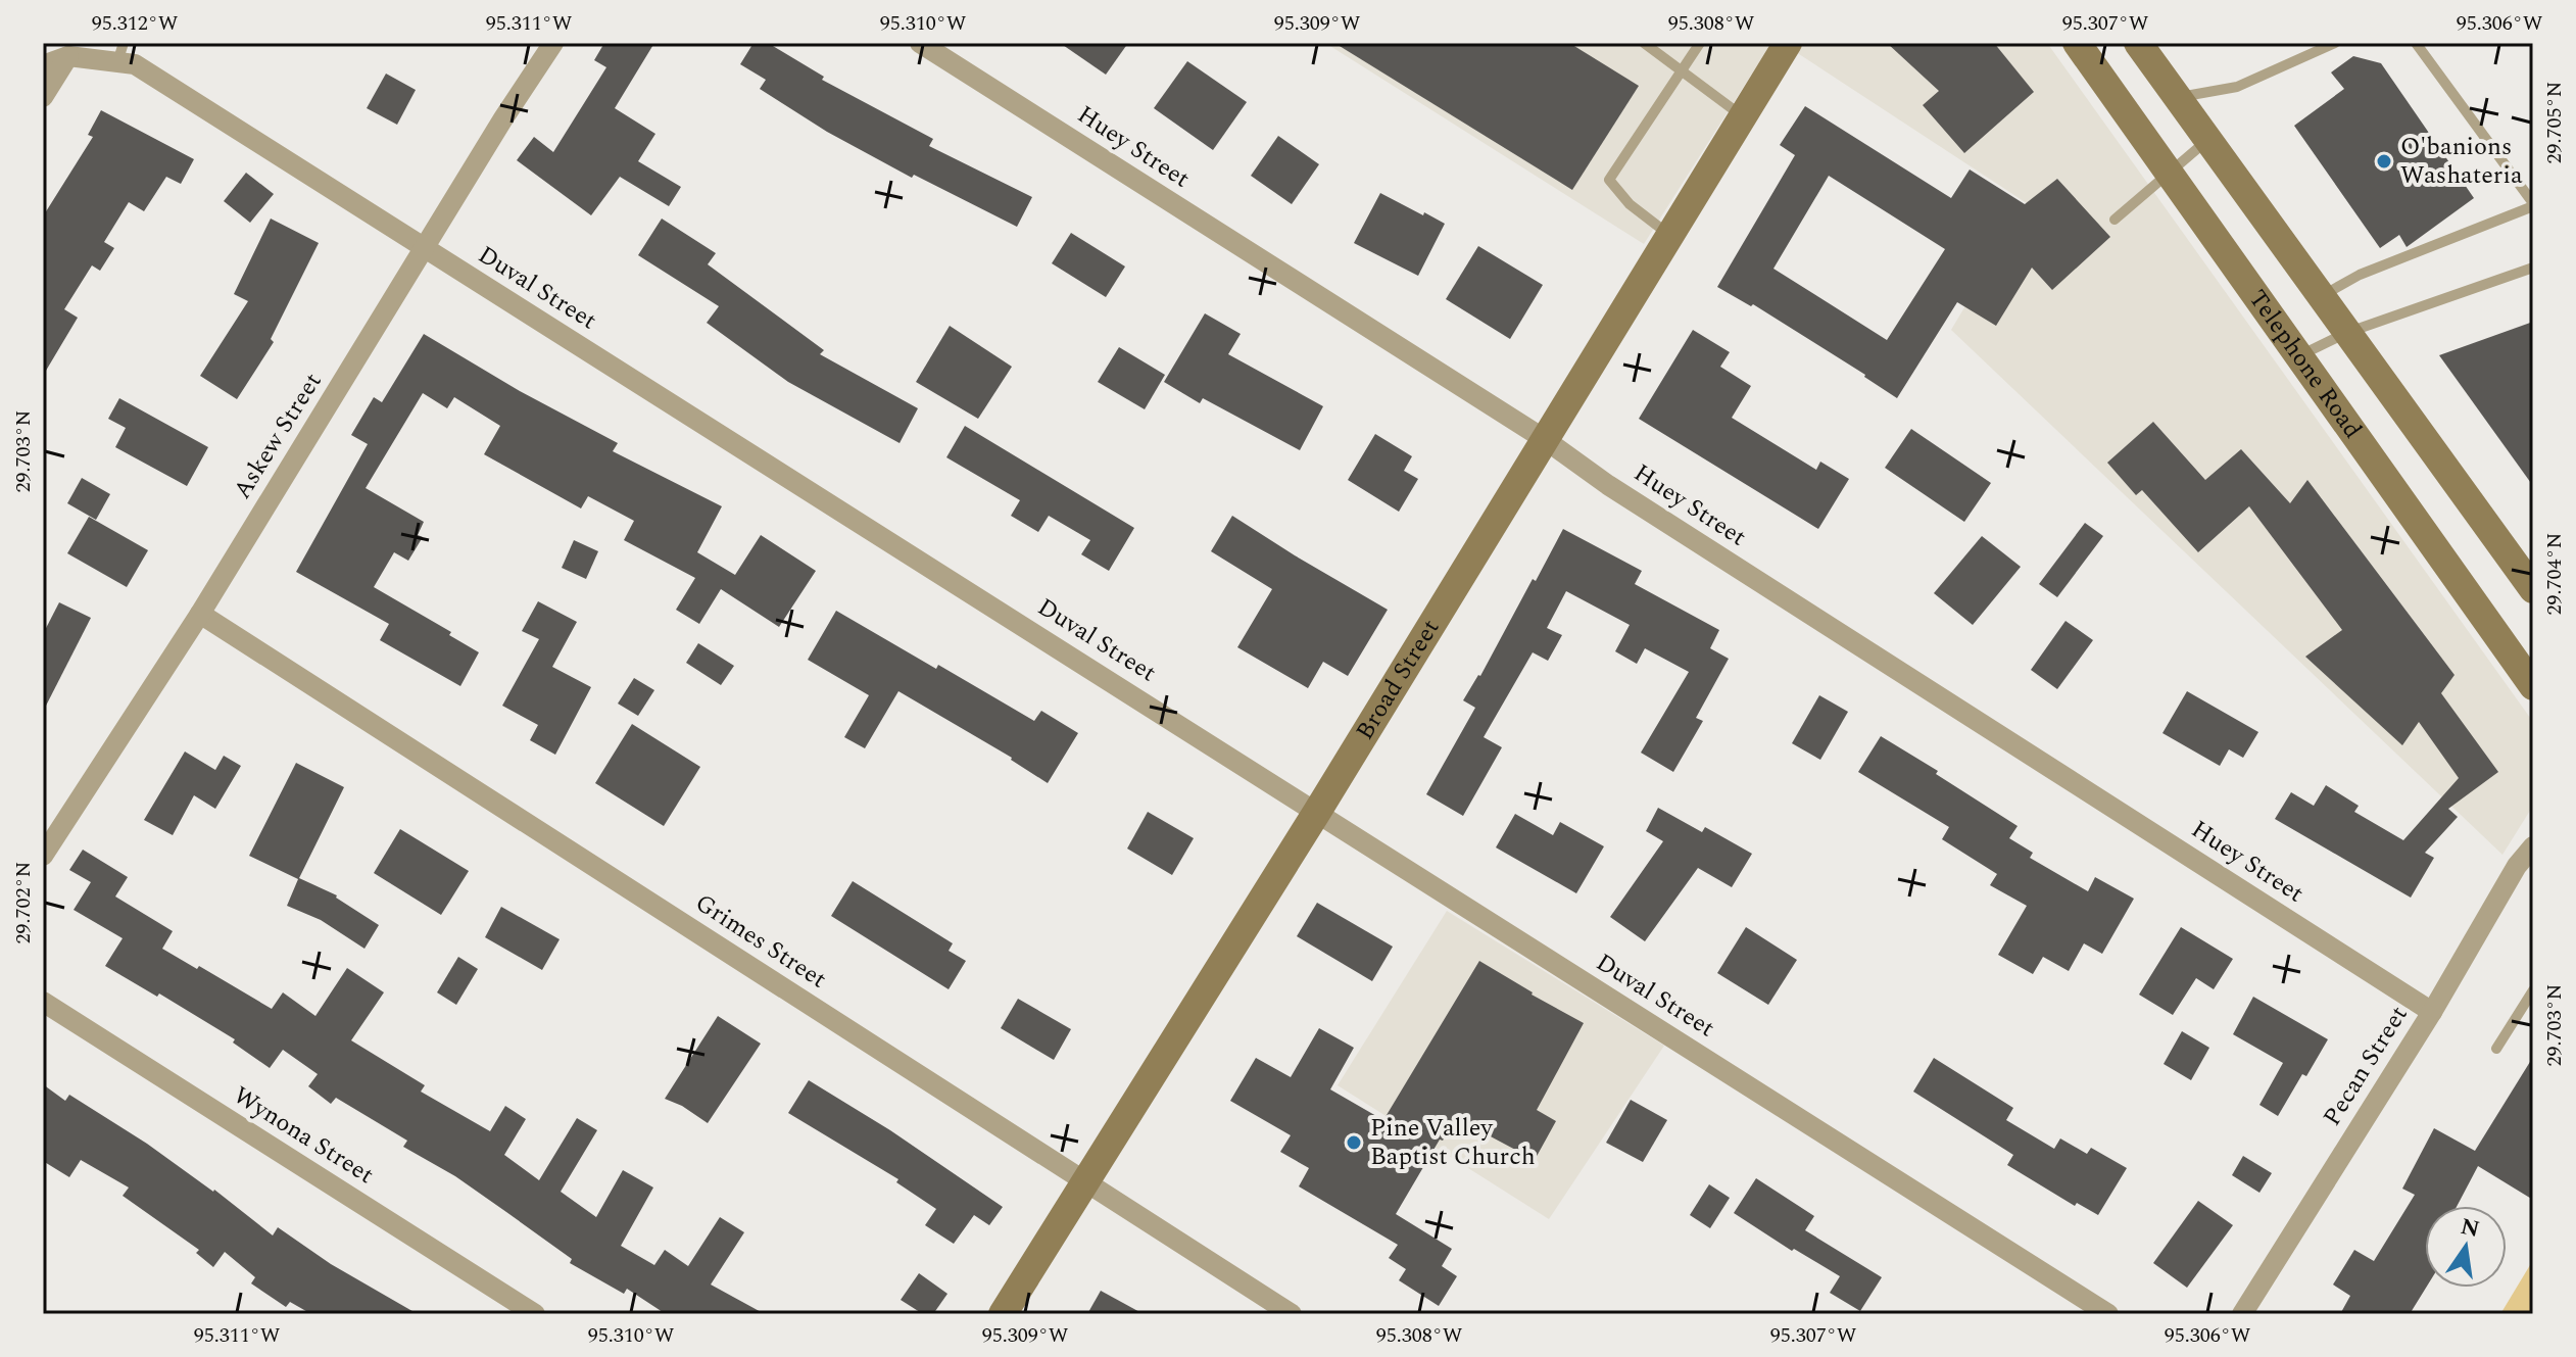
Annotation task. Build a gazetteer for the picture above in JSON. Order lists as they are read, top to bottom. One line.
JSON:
{"streets":{"street":["Huey Street","Duval Street","Telephone Road","Askew Street","Broad Street","Grimes Street","Pecan Street","Wynona Street"]},"crossings":[["Huey Street","Broad Street"],["Huey Street","Pecan Street"],["Duval Street","Askew Street"],["Duval Street","Broad Street"],["Askew Street","Grimes Street"],["Broad Street","Grimes Street"]],"places":["O'banions Washateria","Pine Valley Baptist Church"],"north":"top","coordinates":["95.312°W","95.311°W","95.310°W","95.309°W","95.308°W","95.307°W","95.306°W","29.705°N","29.703°N","29.704°N","29.702°N"]}
